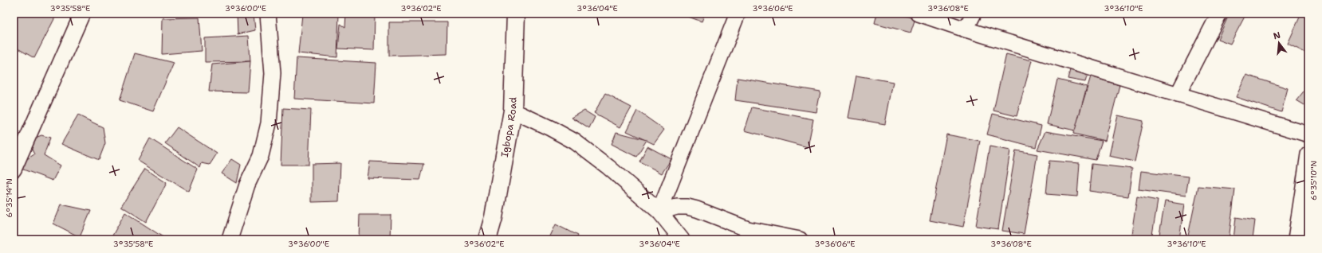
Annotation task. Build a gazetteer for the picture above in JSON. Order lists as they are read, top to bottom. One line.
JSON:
{"streets":{"street":["Igbopa Road"]},"north":"top","coordinates":["3°35'58\"E","3°36'00\"E","3°36'02\"E","3°36'04\"E","3°36'06\"E","3°36'08\"E","3°36'10\"E","6°35'10\"N","6°35'14\"N"]}
